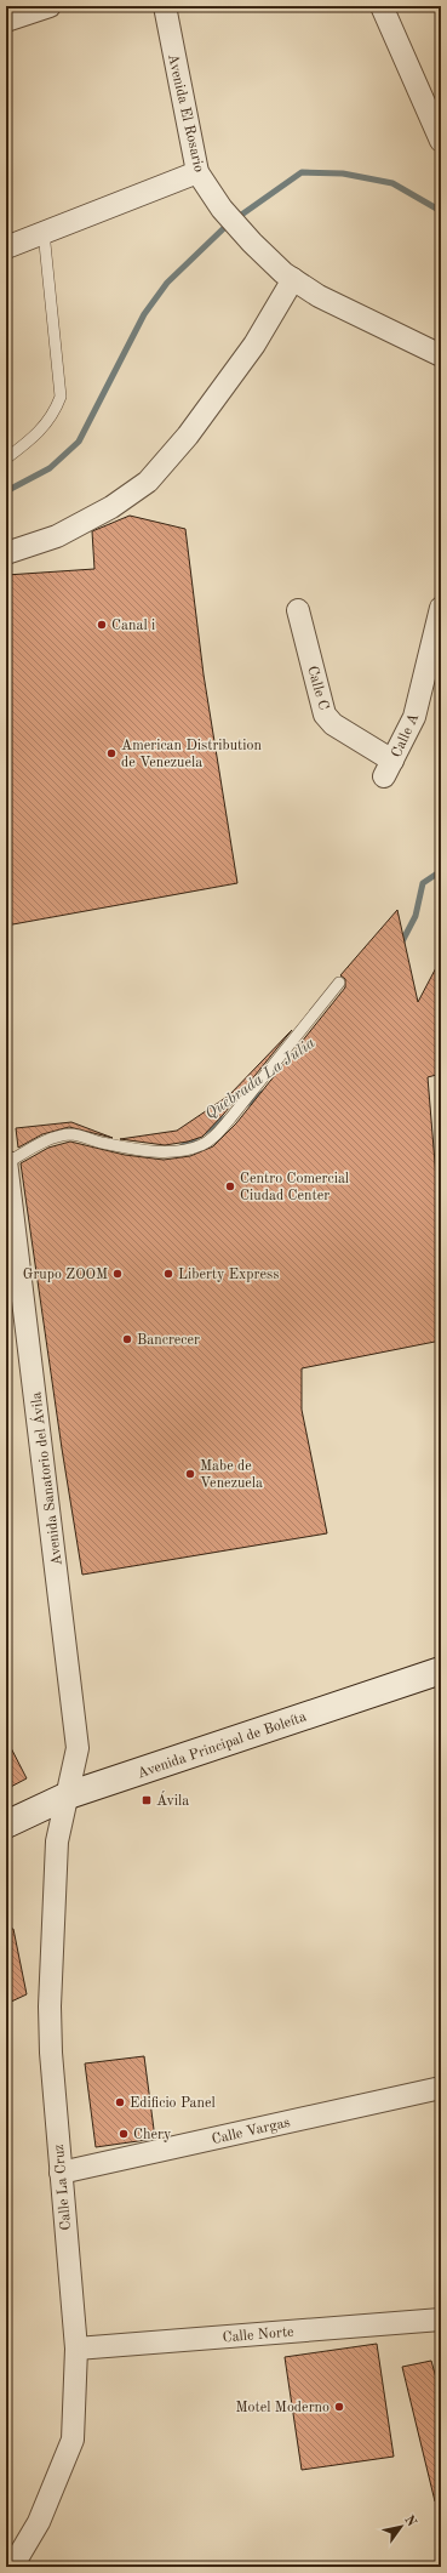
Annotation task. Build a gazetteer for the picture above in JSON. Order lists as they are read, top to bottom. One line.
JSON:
{"streets":{"street":["Avenida El Rosario","Calle C","Calle A","Avenida Sanatorio del Ávila","Avenida Principal de Boleíta","Calle Vargas","Calle La Cruz","Calle Norte"]},"crossings":[["Calle C","Calle A"],["Avenida Sanatorio del Ávila","Avenida Principal de Boleíta"],["Avenida Sanatorio del Ávila","Calle La Cruz"],["Avenida Principal de Boleíta","Calle La Cruz"],["Calle Vargas","Calle La Cruz"],["Calle La Cruz","Calle Norte"]],"water":["Quebrada La Julia"],"places":{"other":["Canal i","American Distribution de Venezuela","Centro Comercial Ciudad Center","Grupo ZOOM","Liberty Express","Bancrecer","Mabe de Venezuela","Edificio Panel","Chery","Motel Moderno"],"transit":["Ávila"]},"north":"top right"}
